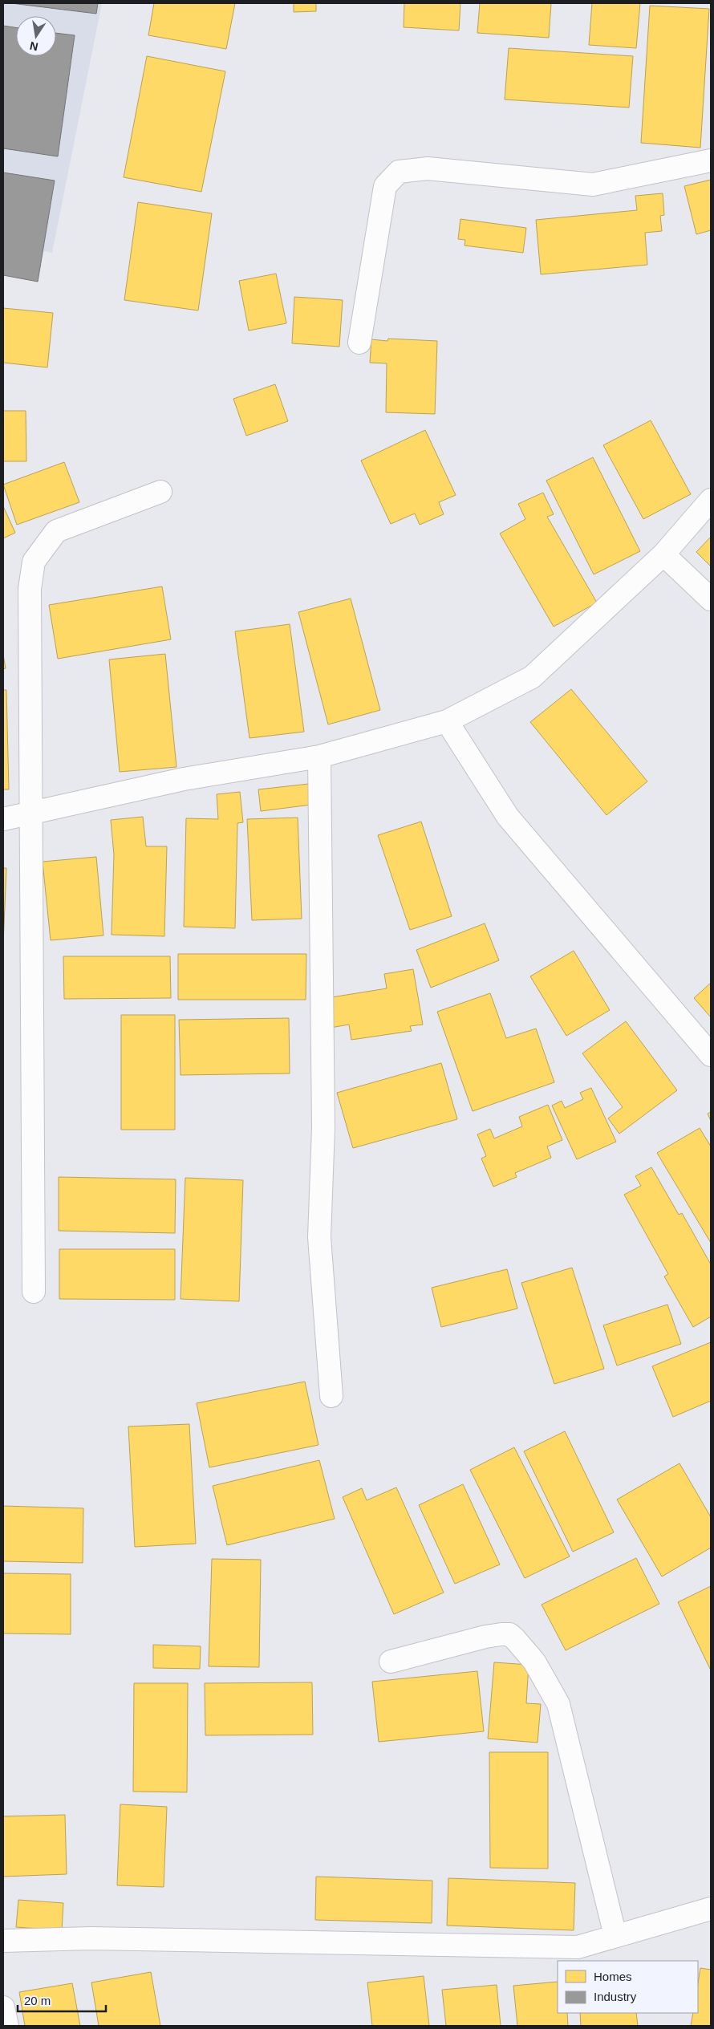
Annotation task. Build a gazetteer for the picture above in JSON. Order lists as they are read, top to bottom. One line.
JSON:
{"legend":["Homes","Industry"],"scale_bar":"20 m","north":"bottom"}
